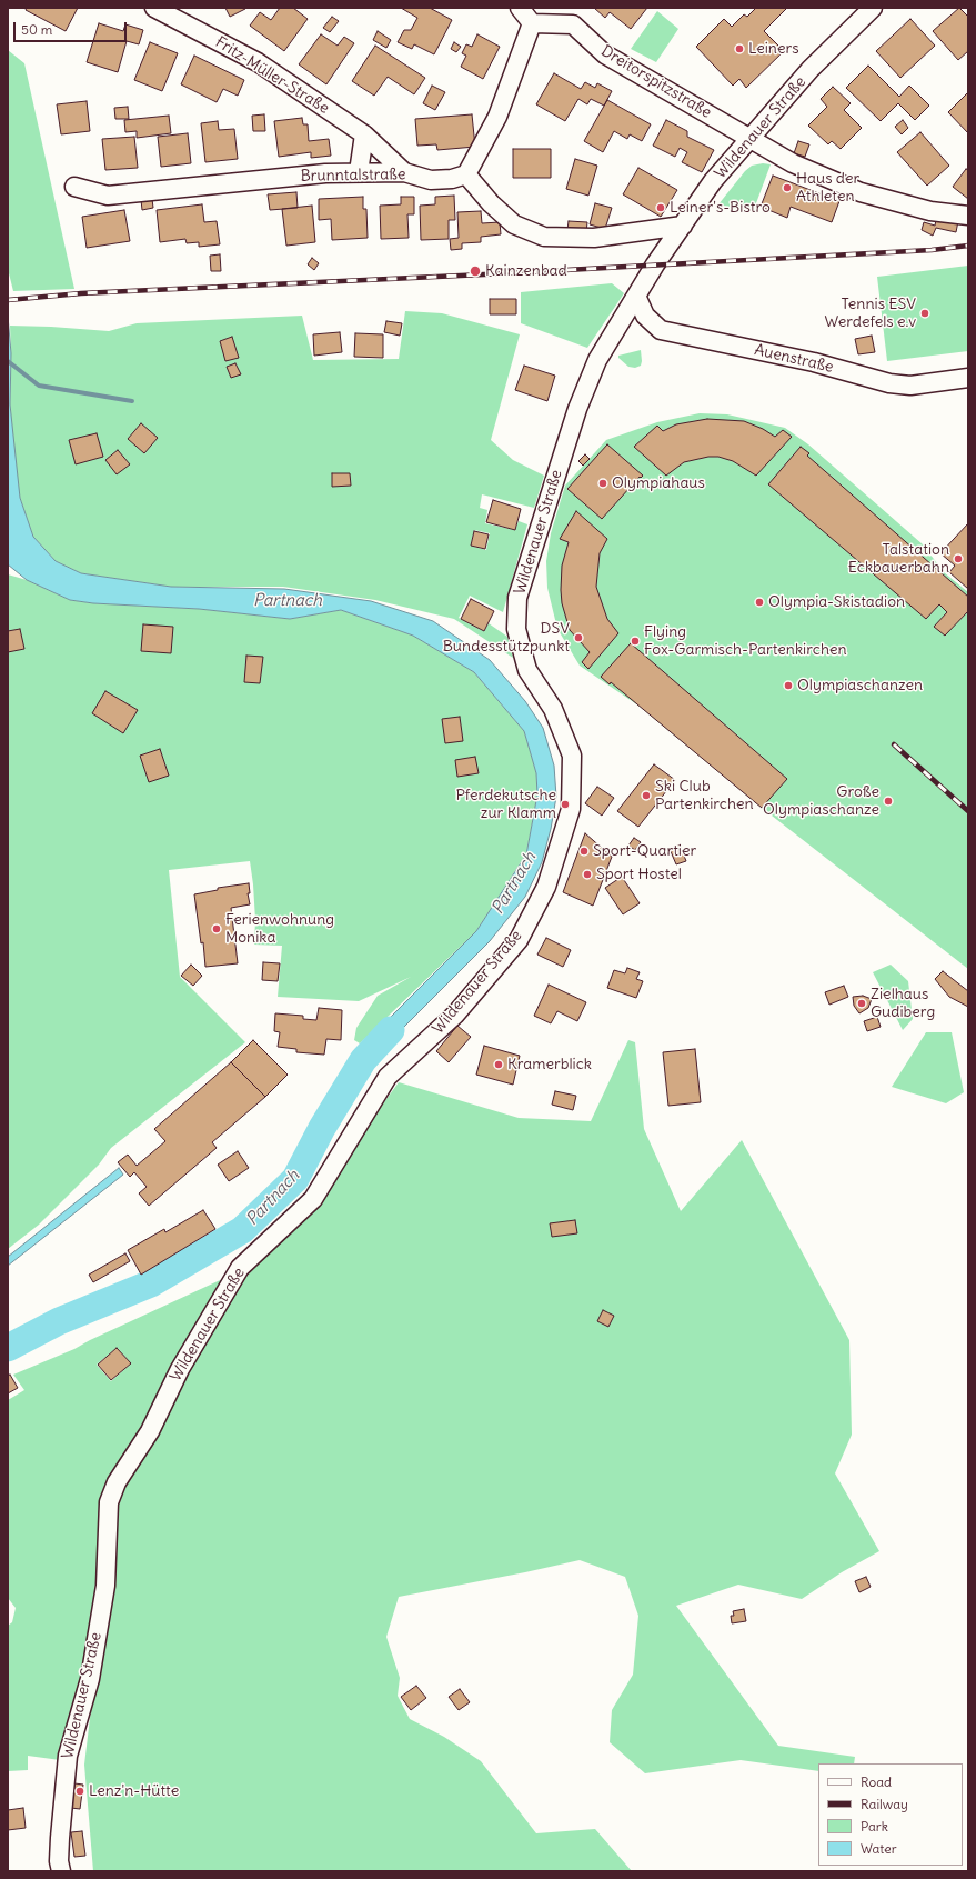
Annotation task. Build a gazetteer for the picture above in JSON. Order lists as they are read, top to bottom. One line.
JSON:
{"streets":{"street":["Fritz-Müller-Straße","Dreitorspitzstraße","Wildenauer Straße","Brunntalstraße","Auenstraße"]},"crossings":[["Fritz-Müller-Straße","Brunntalstraße"],["Dreitorspitzstraße","Wildenauer Straße"],["Wildenauer Straße","Auenstraße"]],"water":["Partnach"],"places":["Leiners","Haus der Athleten","Leiner's-Bistro","Kainzenbad","Tennis ESV Werdefels e.v","Olympiahaus","Talstation Eckbauerbahn","Olympia-Skistadion","DSV Bundesstützpunkt","Flying Fox-Garmisch-Partenkirchen","Olympiaschanzen","Ski Club Partenkirchen","Große Olympiaschanze","Pferdekutsche zur Klamm","Sport-Quartier","Sport Hostel","Ferienwohnung Monika","Zielhaus Gudiberg","Kramerblick","Lenz'n-Hütte"],"legend":["Road","Railway","Park","Water"],"scale_bar":"50 m"}
